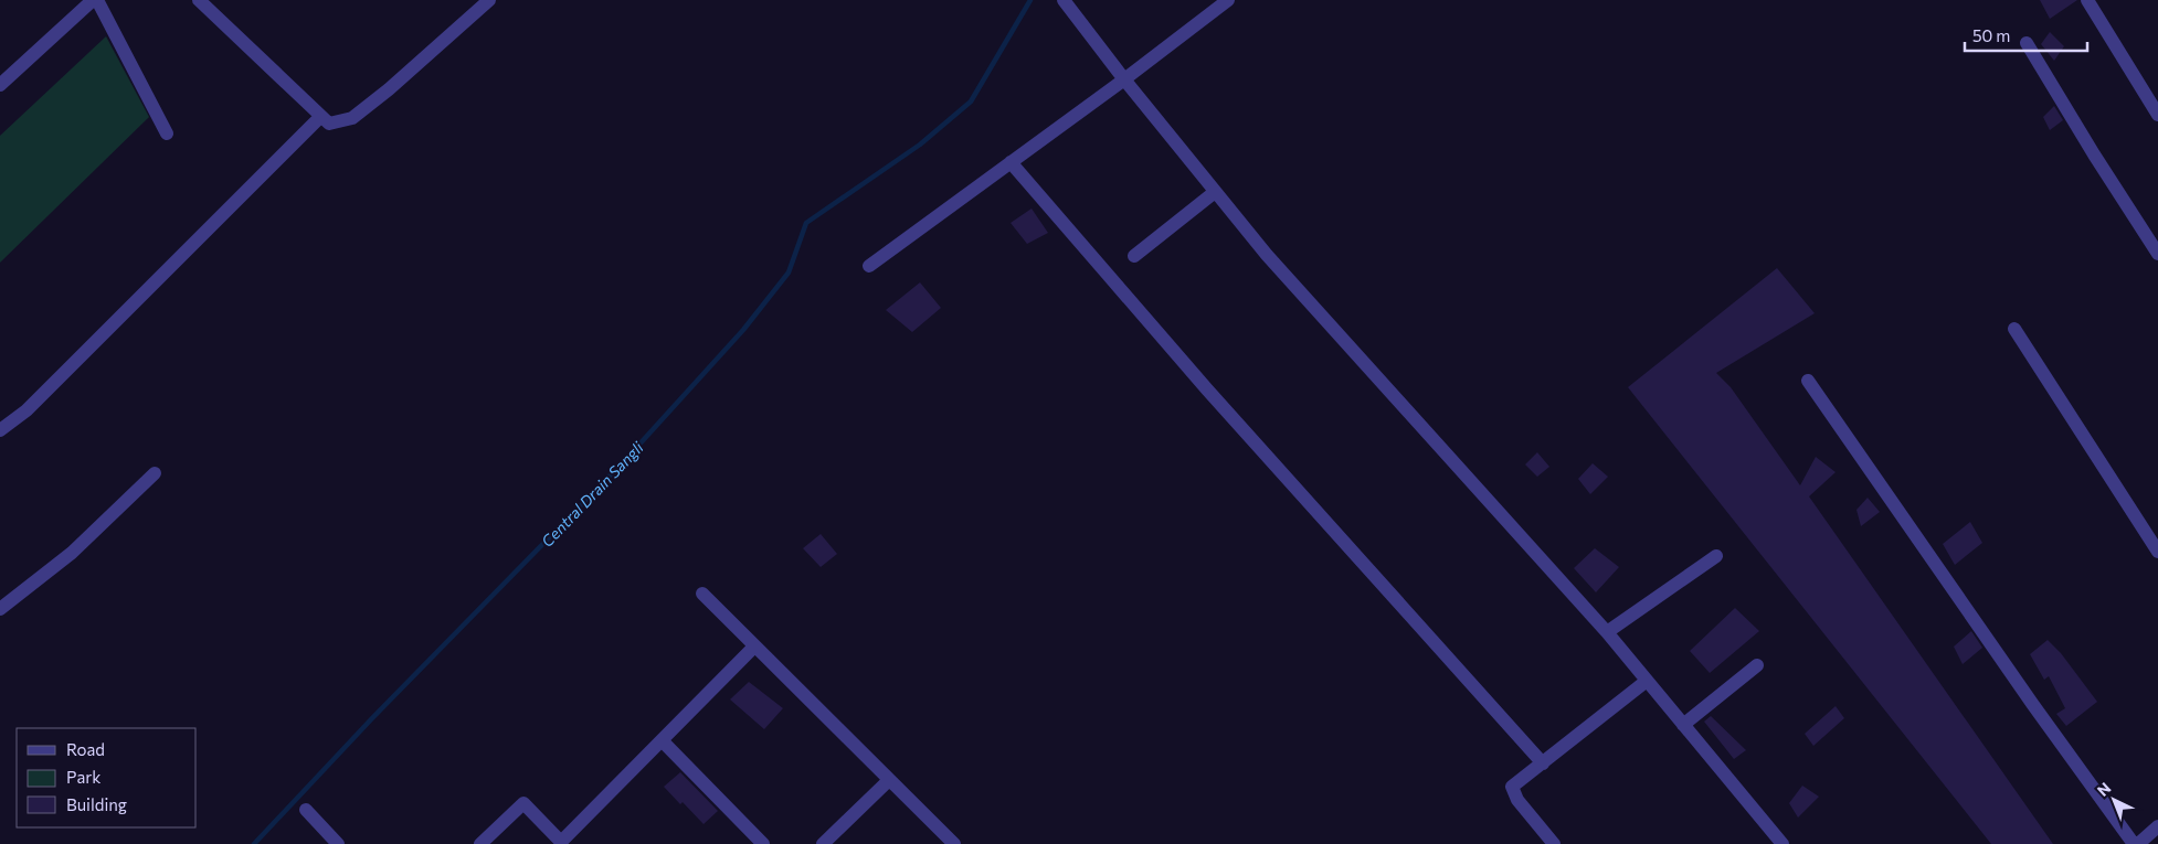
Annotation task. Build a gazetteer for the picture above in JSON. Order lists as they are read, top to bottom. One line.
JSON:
{"water":["Central Drain Sangli"],"legend":["Road","Park","Building"],"scale_bar":"50 m","north":"top left"}
